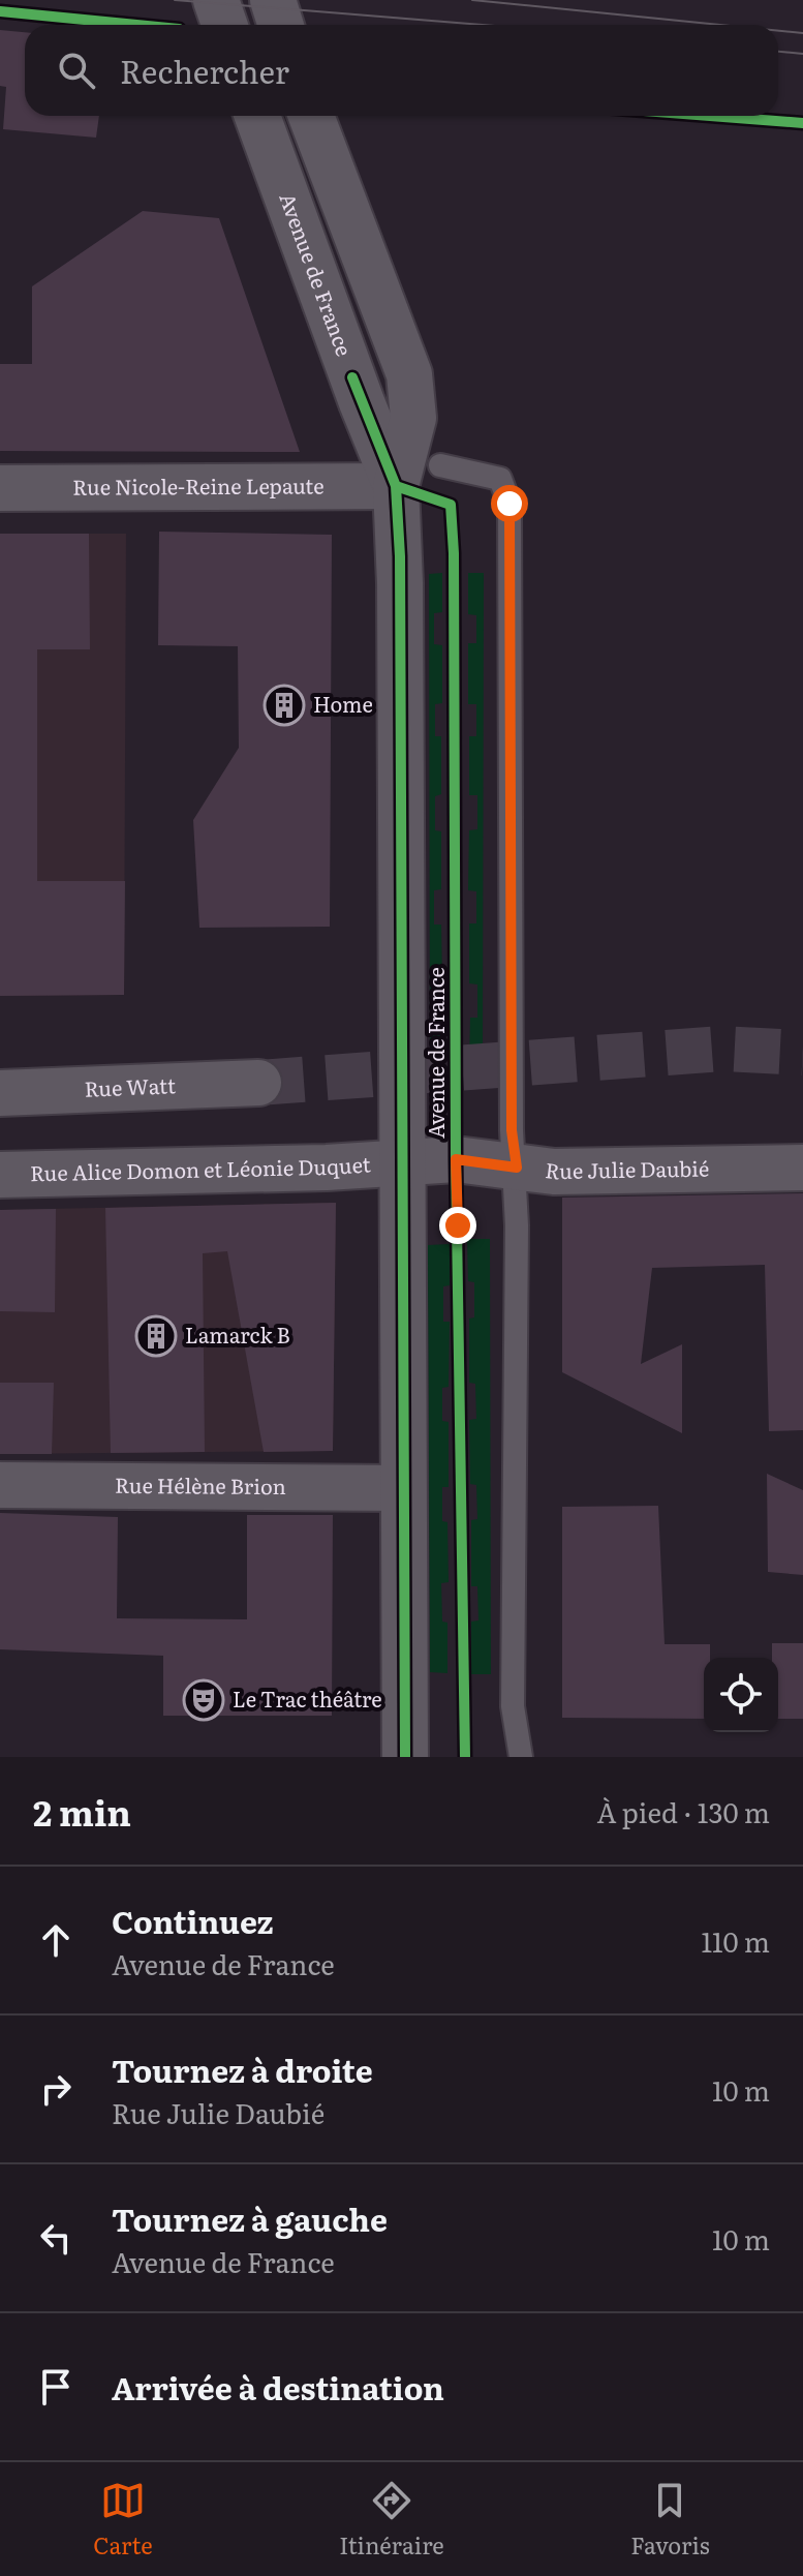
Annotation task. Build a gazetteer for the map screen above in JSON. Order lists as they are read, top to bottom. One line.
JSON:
{"streets":{"street":["Avenue de France","Rue Nicole-Reine Lepaute","Rue Watt","Rue Alice Domon et Léonie Duquet","Rue Julie Daubié","Rue Hélène Brion"]},"crossings":[["Avenue de France","Rue Nicole-Reine Lepaute"],["Avenue de France","Rue Alice Domon et Léonie Duquet"],["Avenue de France","Rue Julie Daubié"],["Avenue de France","Rue Hélène Brion"],["Rue Alice Domon et Léonie Duquet","Rue Julie Daubié"]],"places":{"building":["Home","Lamarck B"],"theatre":["Le Trac théâtre"]},"page":{"search":"Rechercher","heading":["2 min","À pied · 130 m"],"list":[["Continuez","Avenue de France","110 m"],["Tournez à droite","Rue Julie Daubié","10 m"],["Tournez à gauche","Avenue de France","10 m"],"Arrivée à destination"],"nav":["Carte","Itinéraire","Favoris"]}}
